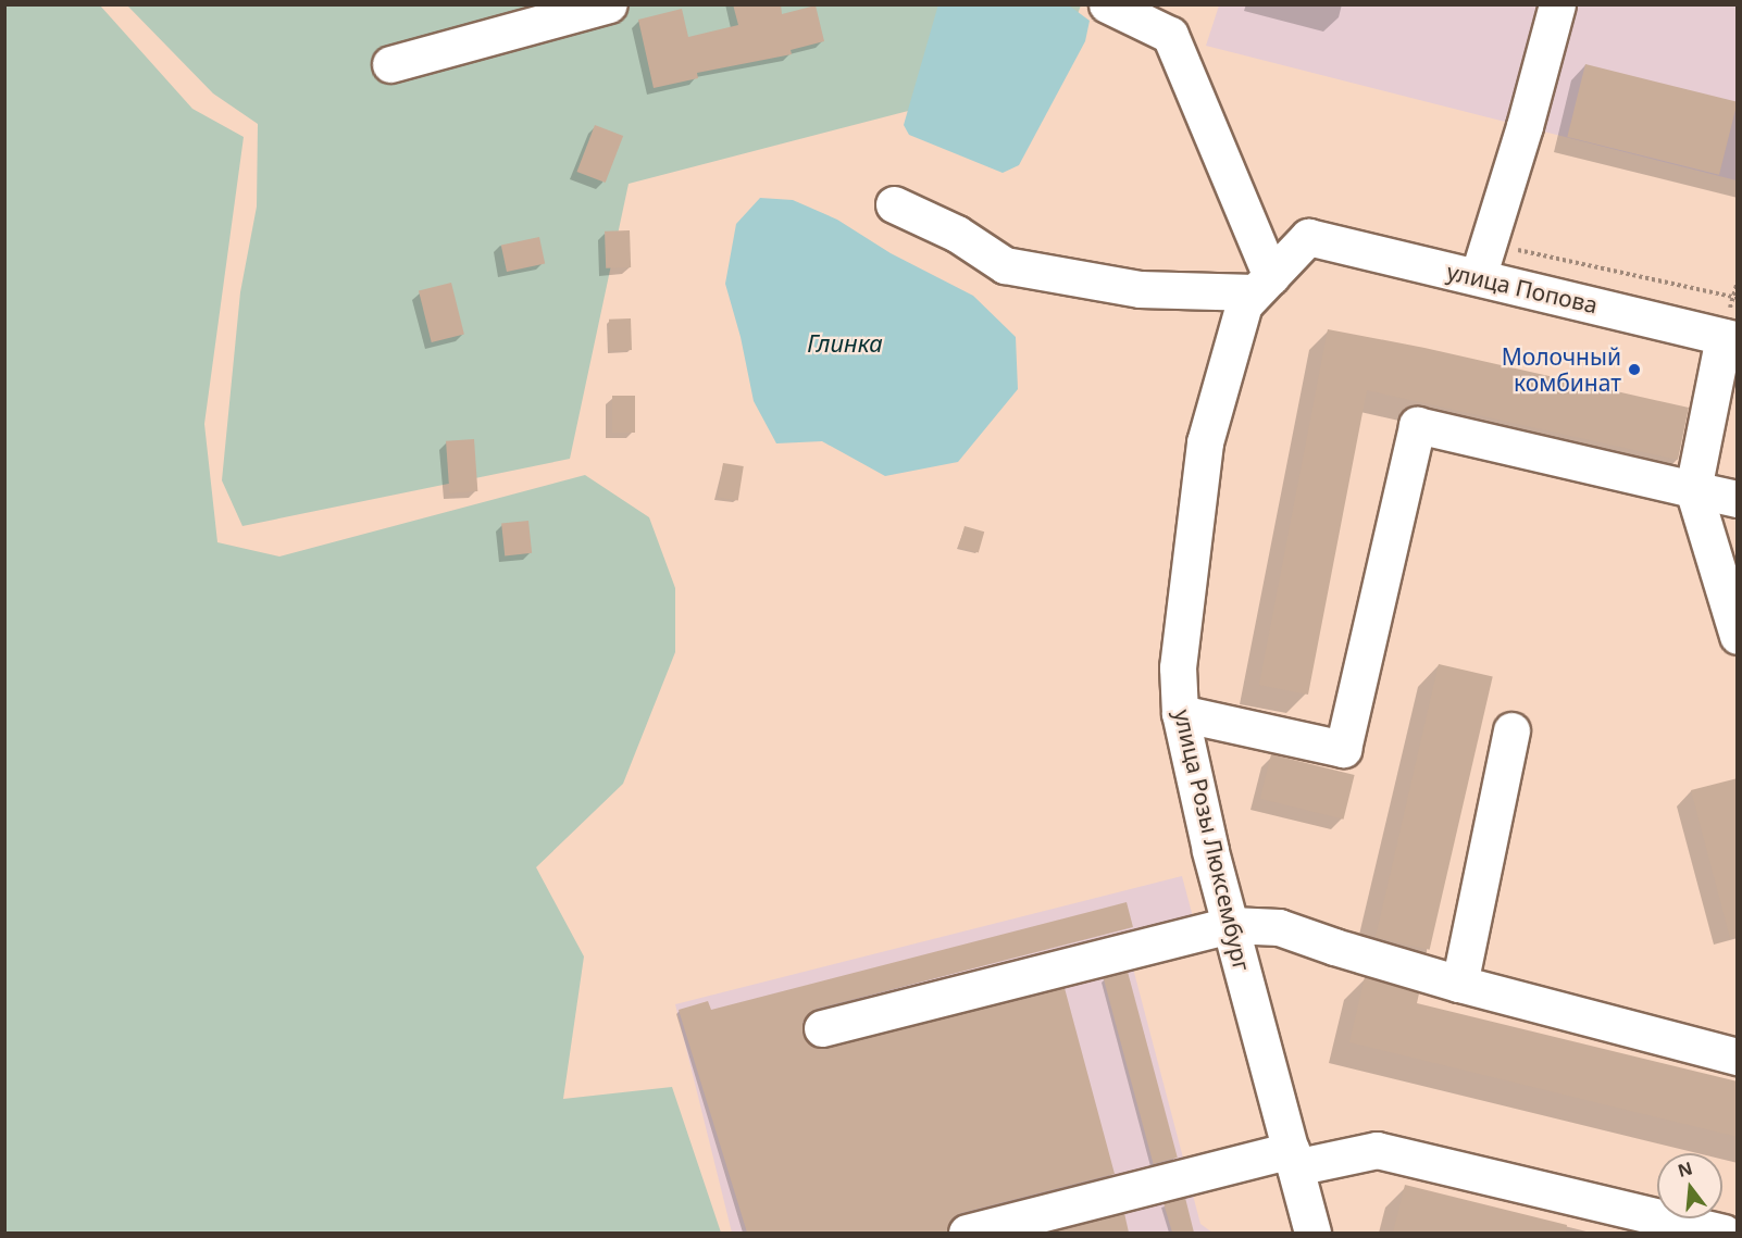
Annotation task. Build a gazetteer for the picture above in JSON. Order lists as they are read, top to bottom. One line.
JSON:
{"streets":{"street":["улица Попова","улица Розы Люксембург"]},"crossings":[["улица Попова","улица Розы Люксембург"]],"water":["Глинка"],"places":["Молочный комбинат"],"north":"top"}
